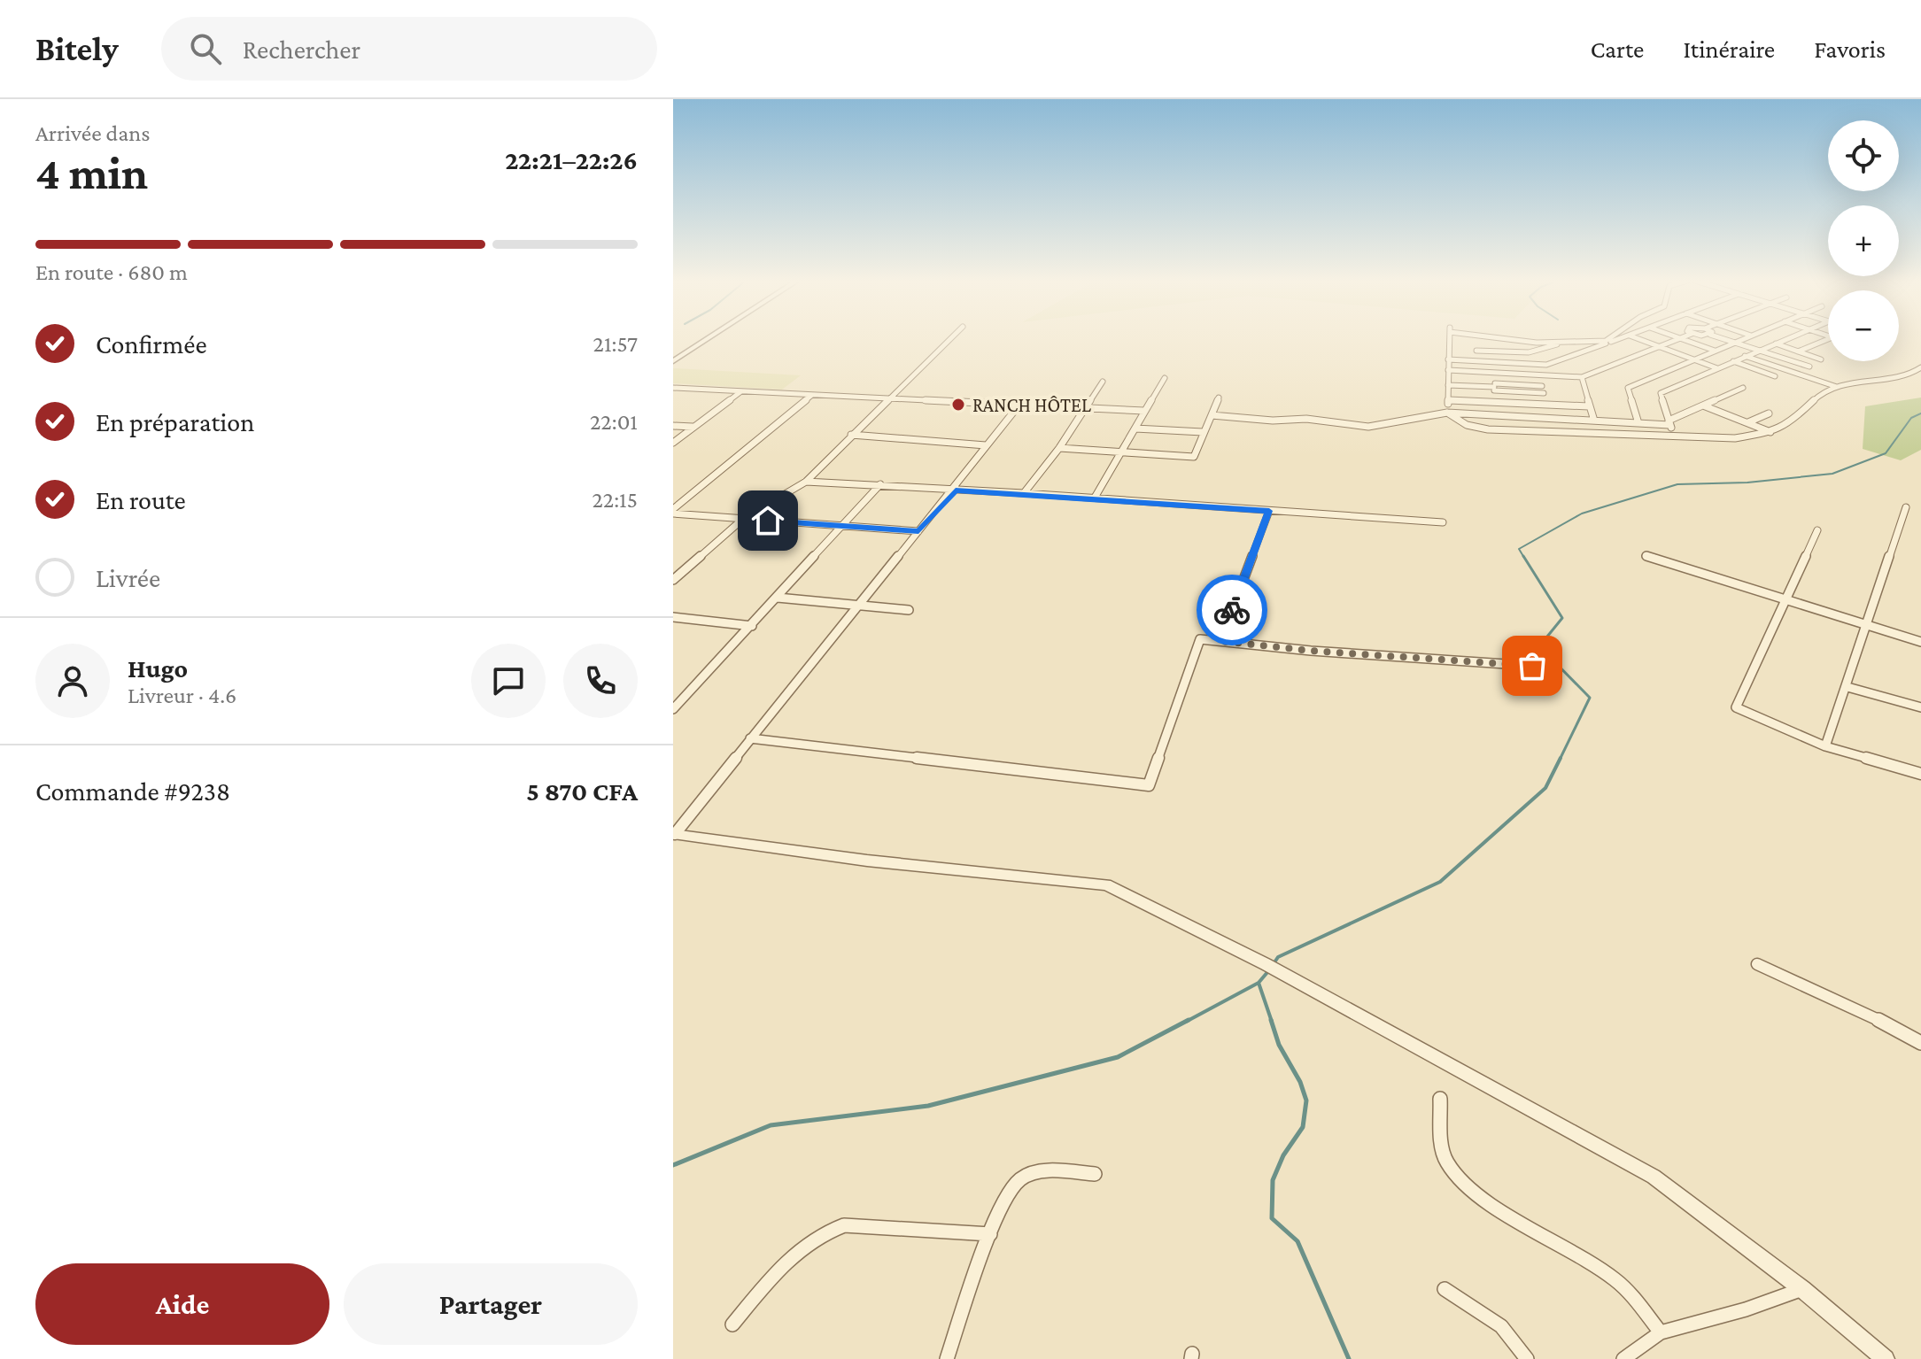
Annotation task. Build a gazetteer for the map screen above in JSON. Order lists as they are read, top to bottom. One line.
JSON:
{"places":["RANCH HÔTEL"],"page":{"header":"Bitely","search":"Rechercher","nav":["Carte","Itinéraire","Favoris"],"heading":["4 min","Arrivée dans","22:21–22:26"],"panel":["Hugo","Livreur · 4.6","Commande #9238","5 870 CFA"],"map_buttons":["+","−"],"bar":"En route · 680 m","list":[["Confirmée","21:57"],["En préparation","22:01"],["En route","22:15"],"Livrée"],"buttons":["Aide","Partager"]}}
